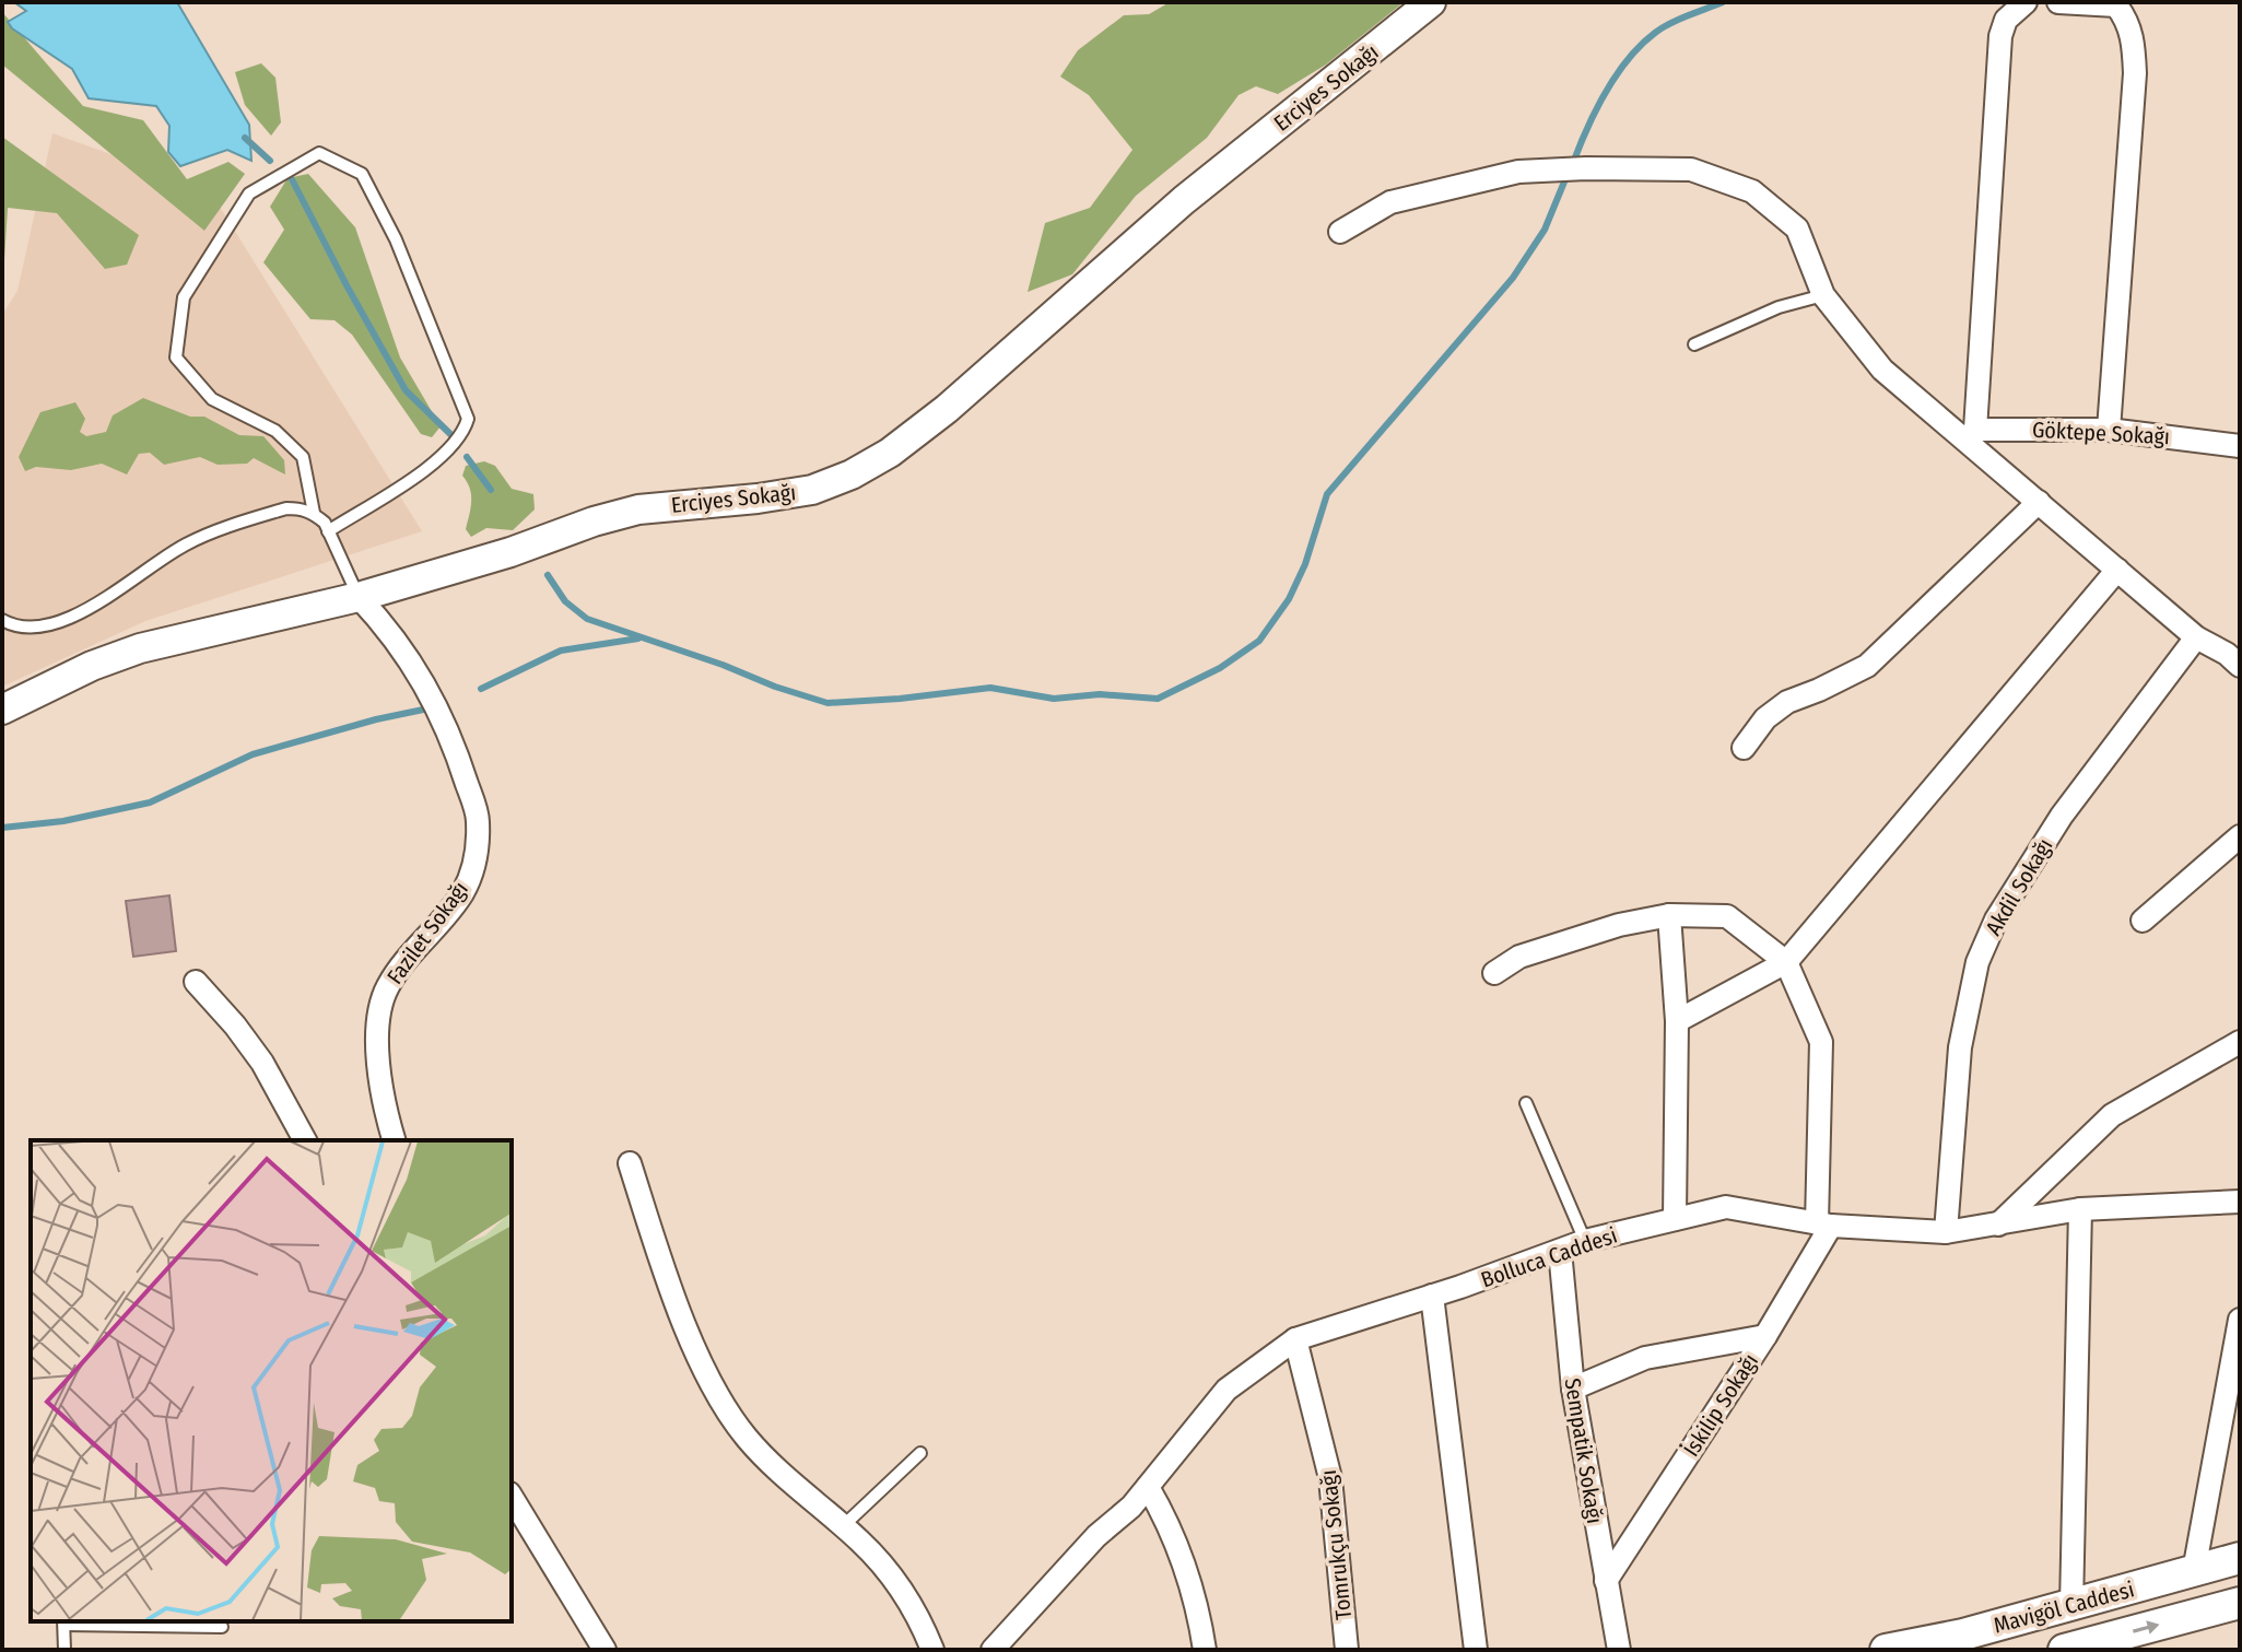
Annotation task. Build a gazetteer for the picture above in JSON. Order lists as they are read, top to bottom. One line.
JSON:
{"streets":{"main road":["Mavigöl Caddesi"],"street":["Erciyes Sokağı","Göktepe Sokağı","Akdil Sokağı","Fazilet Sokağı","Bolluca Caddesi","İskilip Sokağı","Sempatik Sokağı","Tomrukçu Sokağı"]},"crossings":[["Erciyes Sokağı","Fazilet Sokağı"],["Akdil Sokağı","Bolluca Caddesi"],["Bolluca Caddesi","İskilip Sokağı"],["Bolluca Caddesi","Sempatik Sokağı"],["Bolluca Caddesi","Tomrukçu Sokağı"],["İskilip Sokağı","Sempatik Sokağı"]]}
